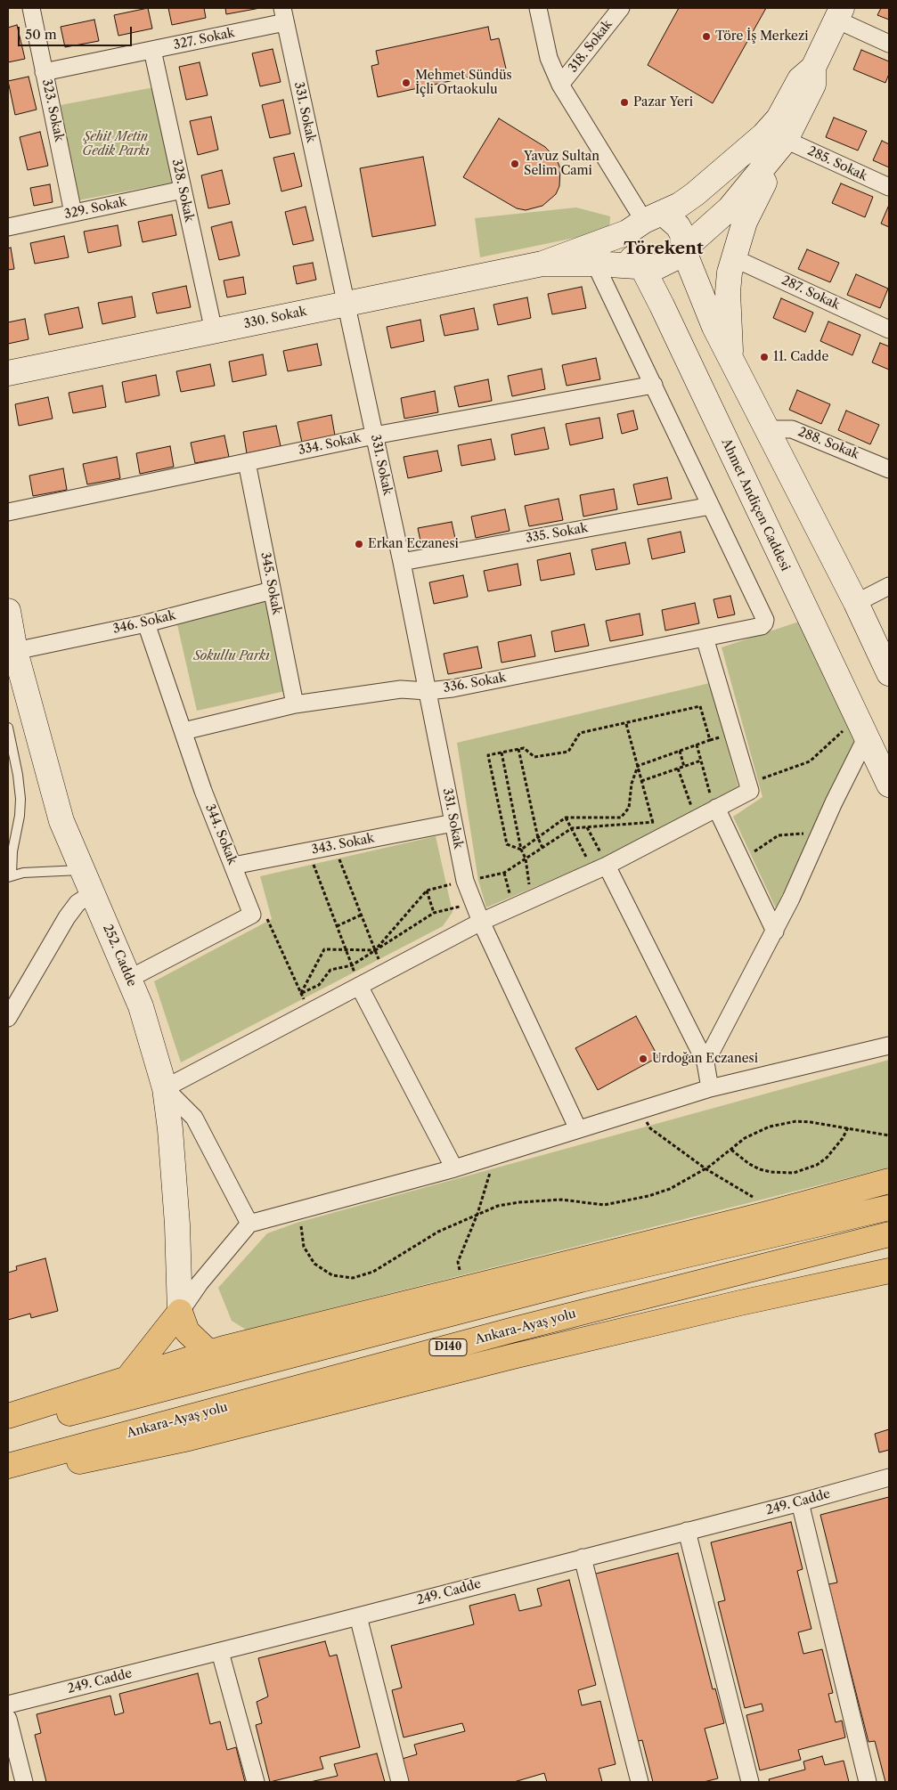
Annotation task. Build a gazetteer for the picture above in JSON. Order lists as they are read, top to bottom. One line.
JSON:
{"streets":{"highway":["Ankara-Ayaş yolu","D140"],"main road":["330. Sokak","Ahmet Andiçen Caddesi","252. Cadde"],"street":["327. Sokak","318. Sokak","323. Sokak","331. Sokak","285. Sokak","328. Sokak","329. Sokak","287. Sokak","288. Sokak","334. Sokak","335. Sokak","345. Sokak","346. Sokak","336. Sokak","344. Sokak","343. Sokak","249. Cadde"]},"crossings":[["327. Sokak","323. Sokak"],["327. Sokak","331. Sokak"],["327. Sokak","328. Sokak"],["323. Sokak","329. Sokak"],["331. Sokak","330. Sokak"],["331. Sokak","334. Sokak"],["331. Sokak","335. Sokak"],["331. Sokak","336. Sokak"],["331. Sokak","343. Sokak"],["328. Sokak","329. Sokak"],["328. Sokak","330. Sokak"],["330. Sokak","Ahmet Andiçen Caddesi"],["334. Sokak","345. Sokak"],["335. Sokak","336. Sokak"],["345. Sokak","346. Sokak"],["345. Sokak","336. Sokak"],["346. Sokak","344. Sokak"],["346. Sokak","252. Cadde"],["336. Sokak","344. Sokak"],["344. Sokak","343. Sokak"],["344. Sokak","252. Cadde"]],"districts":["Törekent"],"parks":["Şehit Metin Gedik Parkı","Sokullu Parkı"],"places":["Töre İş Merkezi","Mehmet Sündüs İçli Ortaokulu","Pazar Yeri","Yavuz Sultan Selim Cami","11. Cadde","Erkan Eczanesi","Urdoğan Eczanesi"],"scale_bar":"50 m"}
